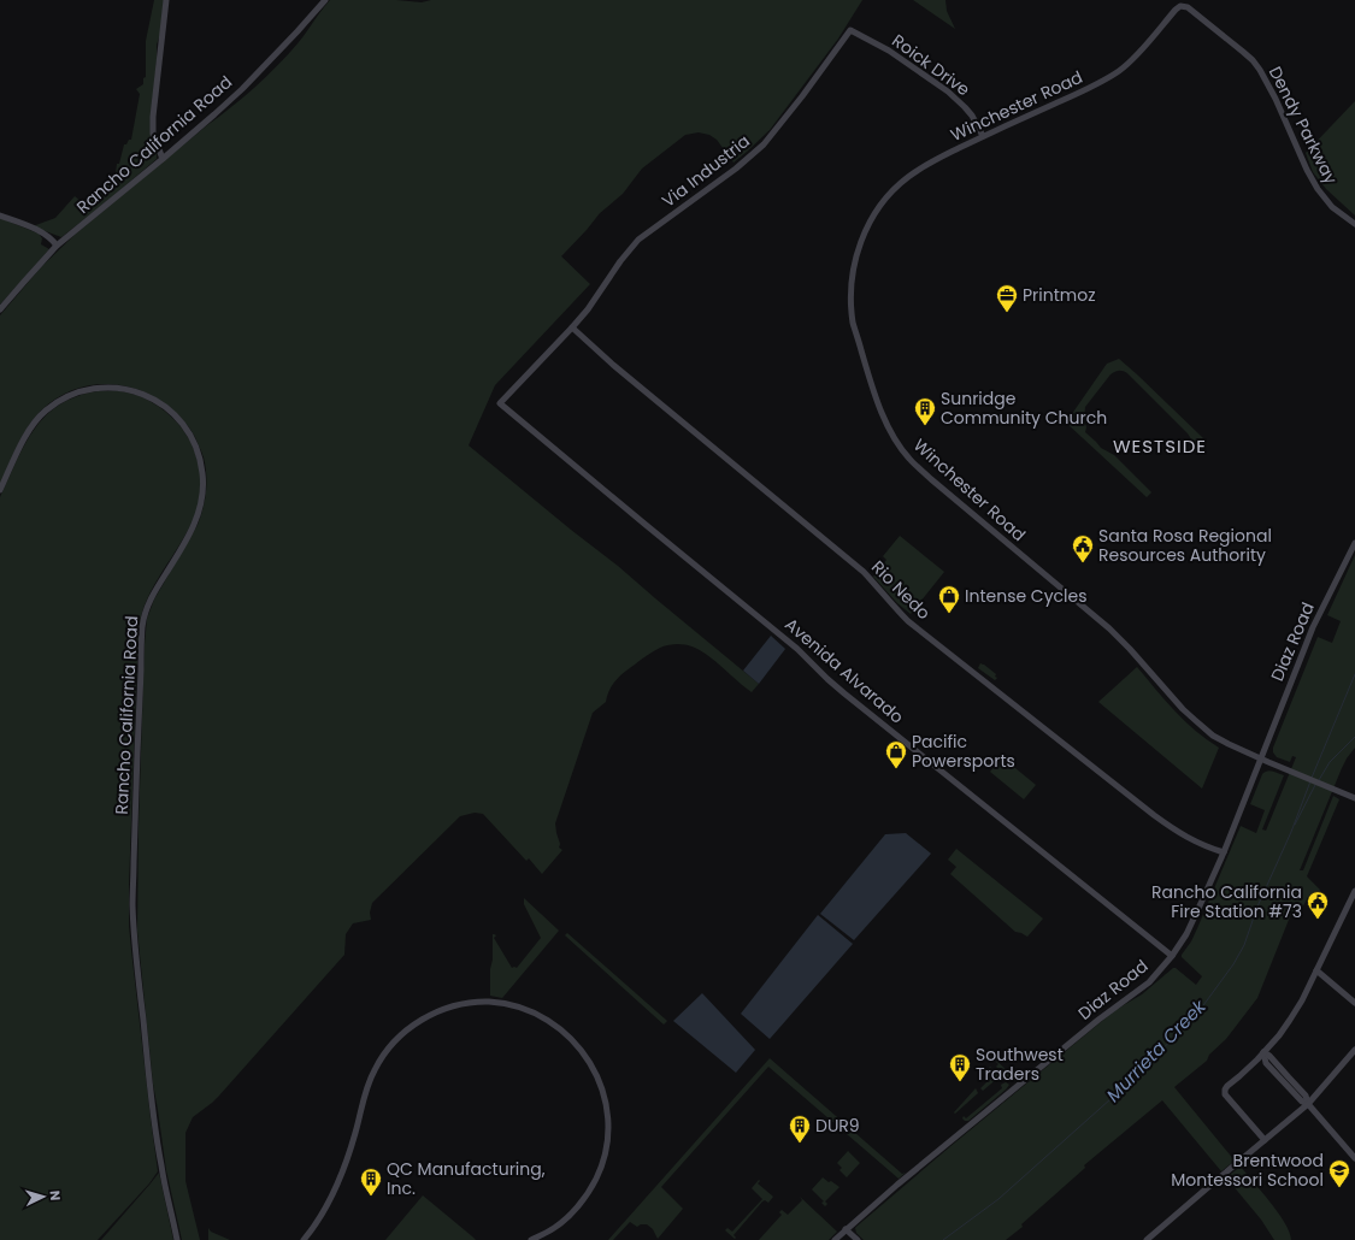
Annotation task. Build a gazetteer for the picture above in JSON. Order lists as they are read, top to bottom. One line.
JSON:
{"streets":{"street":["Roick Drive","Winchester Road","Dendy Parkway","Rancho California Road","Via Industria","Rio Nedo","Diaz Road","Avenida Alvarado"]},"crossings":[["Roick Drive","Winchester Road"],["Roick Drive","Via Industria"],["Winchester Road","Dendy Parkway"],["Winchester Road","Diaz Road"],["Via Industria","Rio Nedo"],["Via Industria","Avenida Alvarado"],["Rio Nedo","Diaz Road"],["Diaz Road","Avenida Alvarado"]],"districts":["WESTSIDE"],"water":["Murrieta Creek"],"places":{"office":["Printmoz"],"building":["Sunridge Community Church","Southwest Traders","DUR9","QC Manufacturing, Inc."],"public building":["Santa Rosa Regional Resources Authority","Rancho California Fire Station #73"],"shop":["Intense Cycles","Pacific Powersports"],"school or university":["Brentwood Montessori School"]},"north":"right"}
